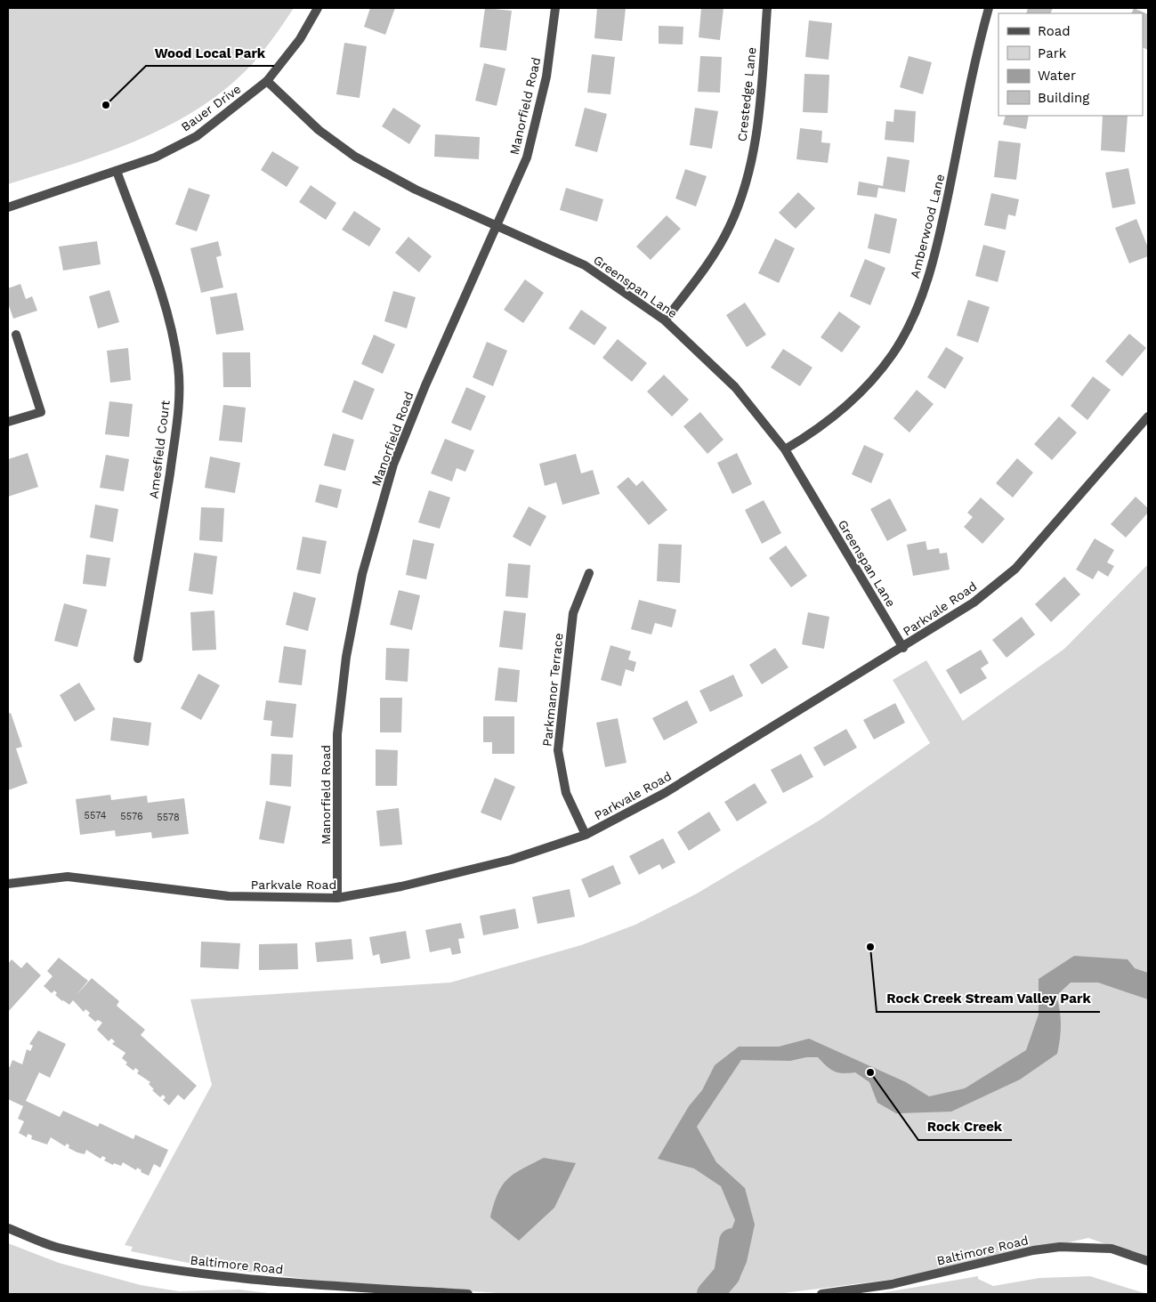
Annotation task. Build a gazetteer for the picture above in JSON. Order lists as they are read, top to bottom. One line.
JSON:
{"streets":{"street":["Crestedge Lane","Manorfield Road","Bauer Drive","Amberwood Lane","Greenspan Lane","Amesfield Court","Parkvale Road","Parkmanor Terrace","Baltimore Road"]},"crossings":[["Crestedge Lane","Greenspan Lane"],["Manorfield Road","Greenspan Lane"],["Manorfield Road","Parkvale Road"],["Bauer Drive","Greenspan Lane"],["Bauer Drive","Amesfield Court"],["Amberwood Lane","Greenspan Lane"],["Greenspan Lane","Parkvale Road"],["Parkvale Road","Parkmanor Terrace"]],"places":["Wood Local Park","Rock Creek Stream Valley Park","Rock Creek"],"house_numbers":["5574","5576","5578"],"legend":["Road","Park","Water","Building"]}
